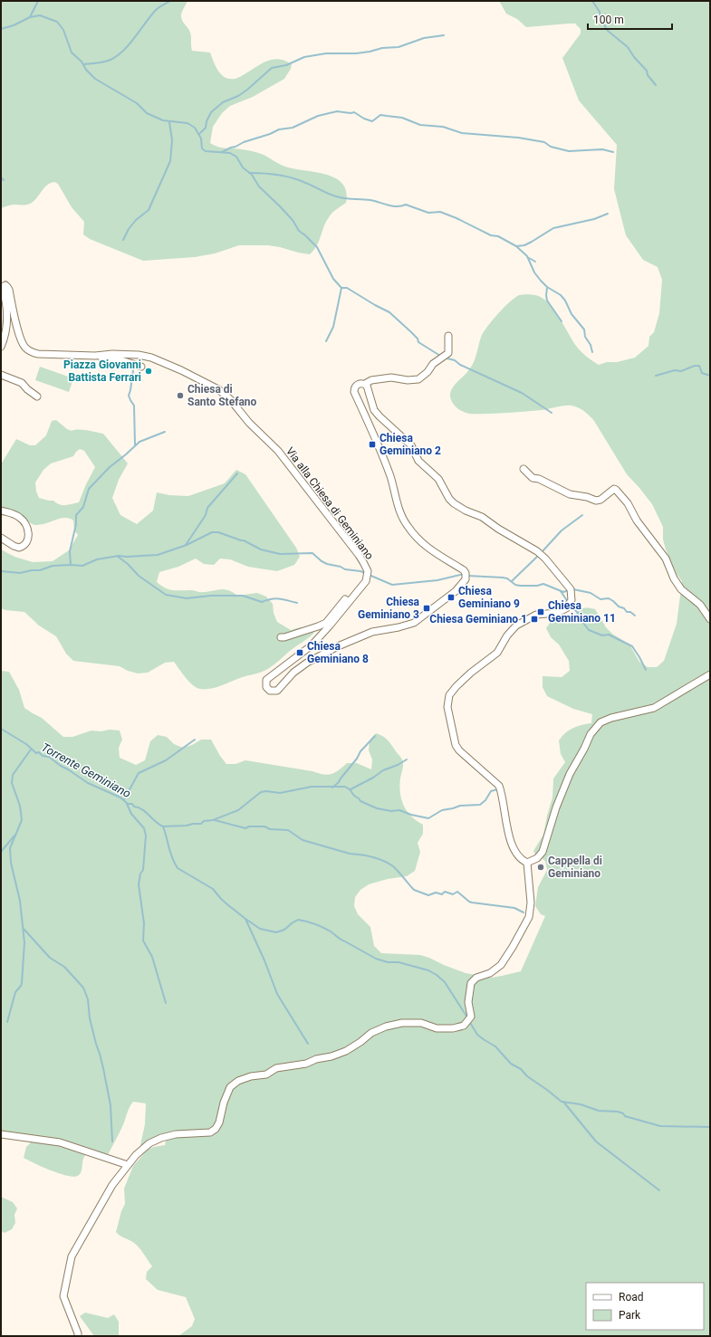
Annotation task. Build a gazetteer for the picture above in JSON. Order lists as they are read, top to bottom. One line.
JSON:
{"streets":{"street":["Via alla Chiesa di Geminiano"]},"water":["Torrente Geminiano"],"places":{"other":["Piazza Giovanni Battista Ferrari","Chiesa di Santo Stefano","Cappella di Geminiano"],"transit":["Chiesa Geminiano 2","Chiesa Geminiano 9","Chiesa Geminiano 3","Chiesa Geminiano 11","Chiesa Geminiano 1","Chiesa Geminiano 8"]},"legend":["Road","Park"],"scale_bar":"100 m"}
